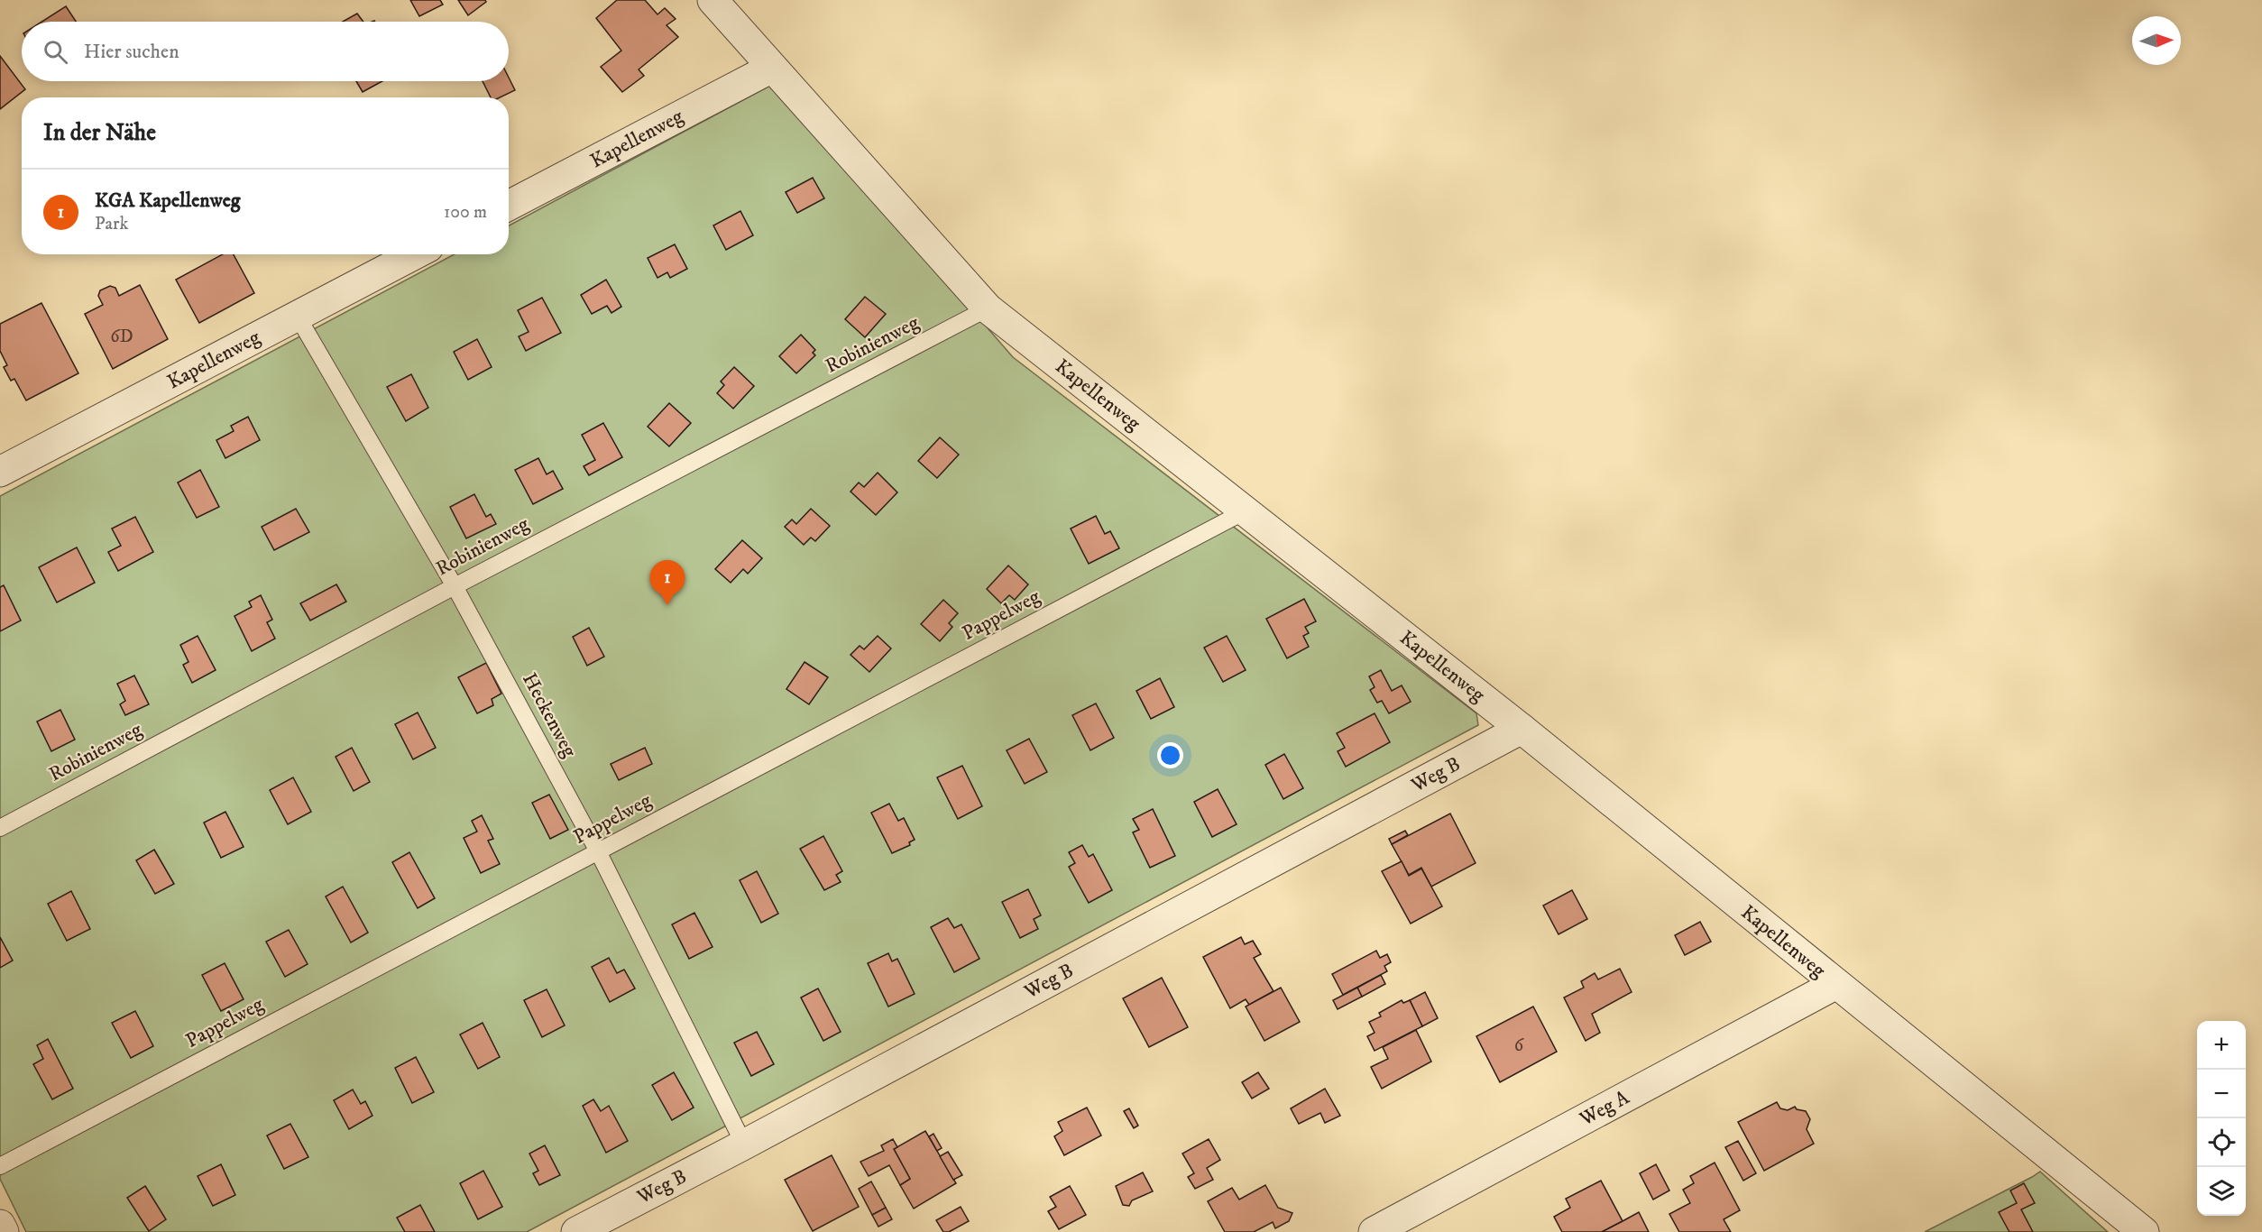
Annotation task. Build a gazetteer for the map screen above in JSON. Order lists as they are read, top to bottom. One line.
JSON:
{"streets":{"street":["Kapellenweg","Weg B","Weg A"],"lane":["Robinienweg","Pappelweg","Heckenweg"]},"crossings":[["Kapellenweg","Robinienweg"],["Kapellenweg","Pappelweg"],["Kapellenweg","Heckenweg"],["Kapellenweg","Weg B"],["Kapellenweg","Weg A"],["Robinienweg","Heckenweg"],["Pappelweg","Heckenweg"],["Heckenweg","Weg B"]],"house_numbers":["6D","6"],"north":"right","page":{"search":"Hier suchen","heading":"In der Nähe","list":[{"mark":"1","name":"KGA Kapellenweg","note":"Park","value":"100 m"}],"pins":"1","map_buttons":["+","−"]}}
